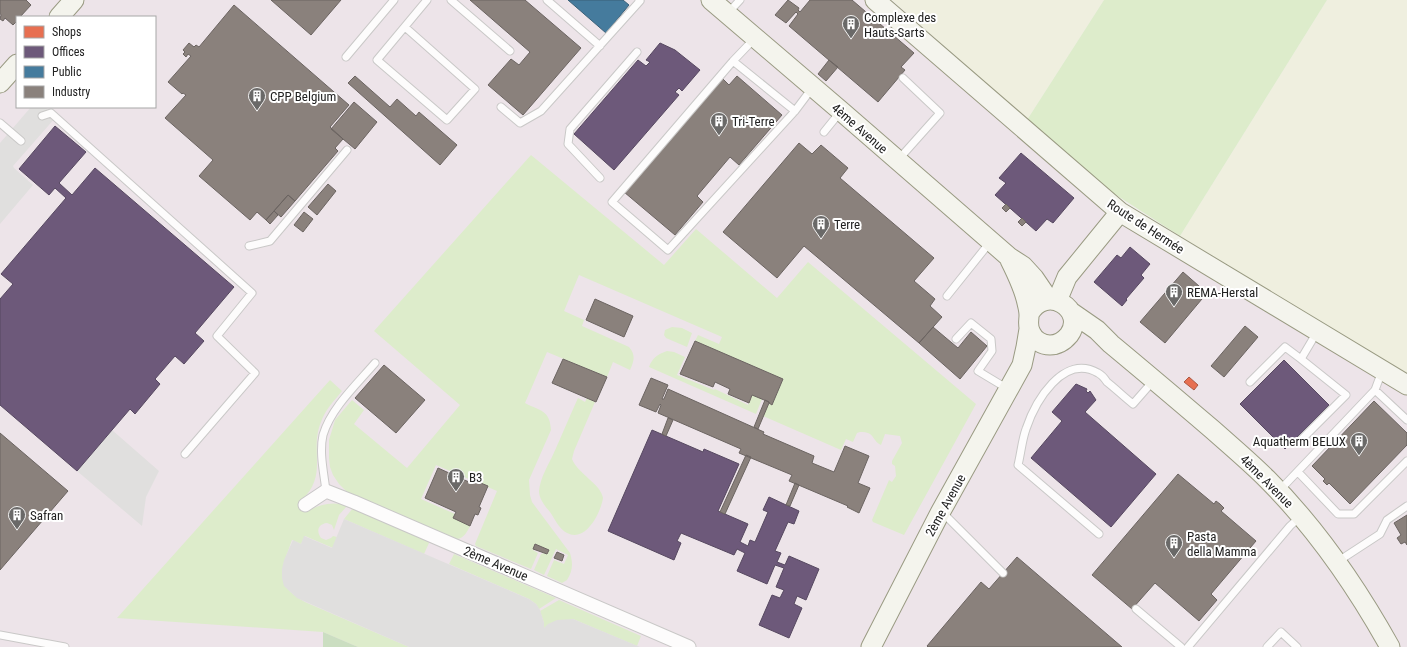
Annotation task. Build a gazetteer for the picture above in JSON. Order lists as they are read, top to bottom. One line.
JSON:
{"streets":{"street":["4ème Avenue","Route de Hermée","2ème Avenue"]},"crossings":[["4ème Avenue","2ème Avenue"]],"places":{"building":["Complexe des Hauts-Sarts","CPP Belgium","Tri-Terre","Terre","REMA-Herstal","Aquatherm BELUX","B3","Safran","Pasta della Mamma"]},"legend":["Shops","Offices","Public","Industry"]}
